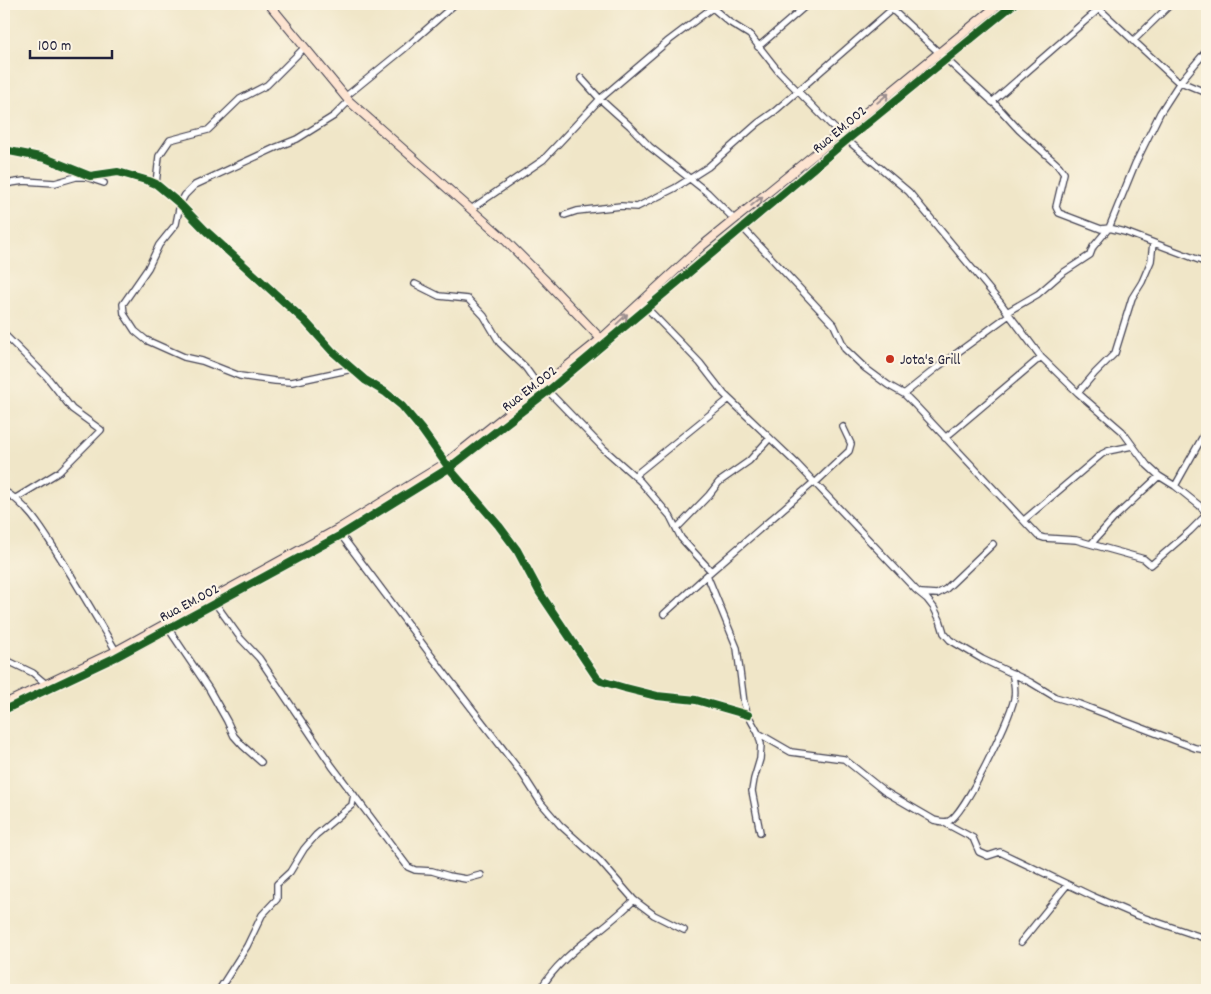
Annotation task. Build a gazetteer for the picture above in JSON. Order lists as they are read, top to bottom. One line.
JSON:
{"streets":{"street":["Rua EM.002"]},"places":["Jota's Grill"],"scale_bar":"100 m"}
